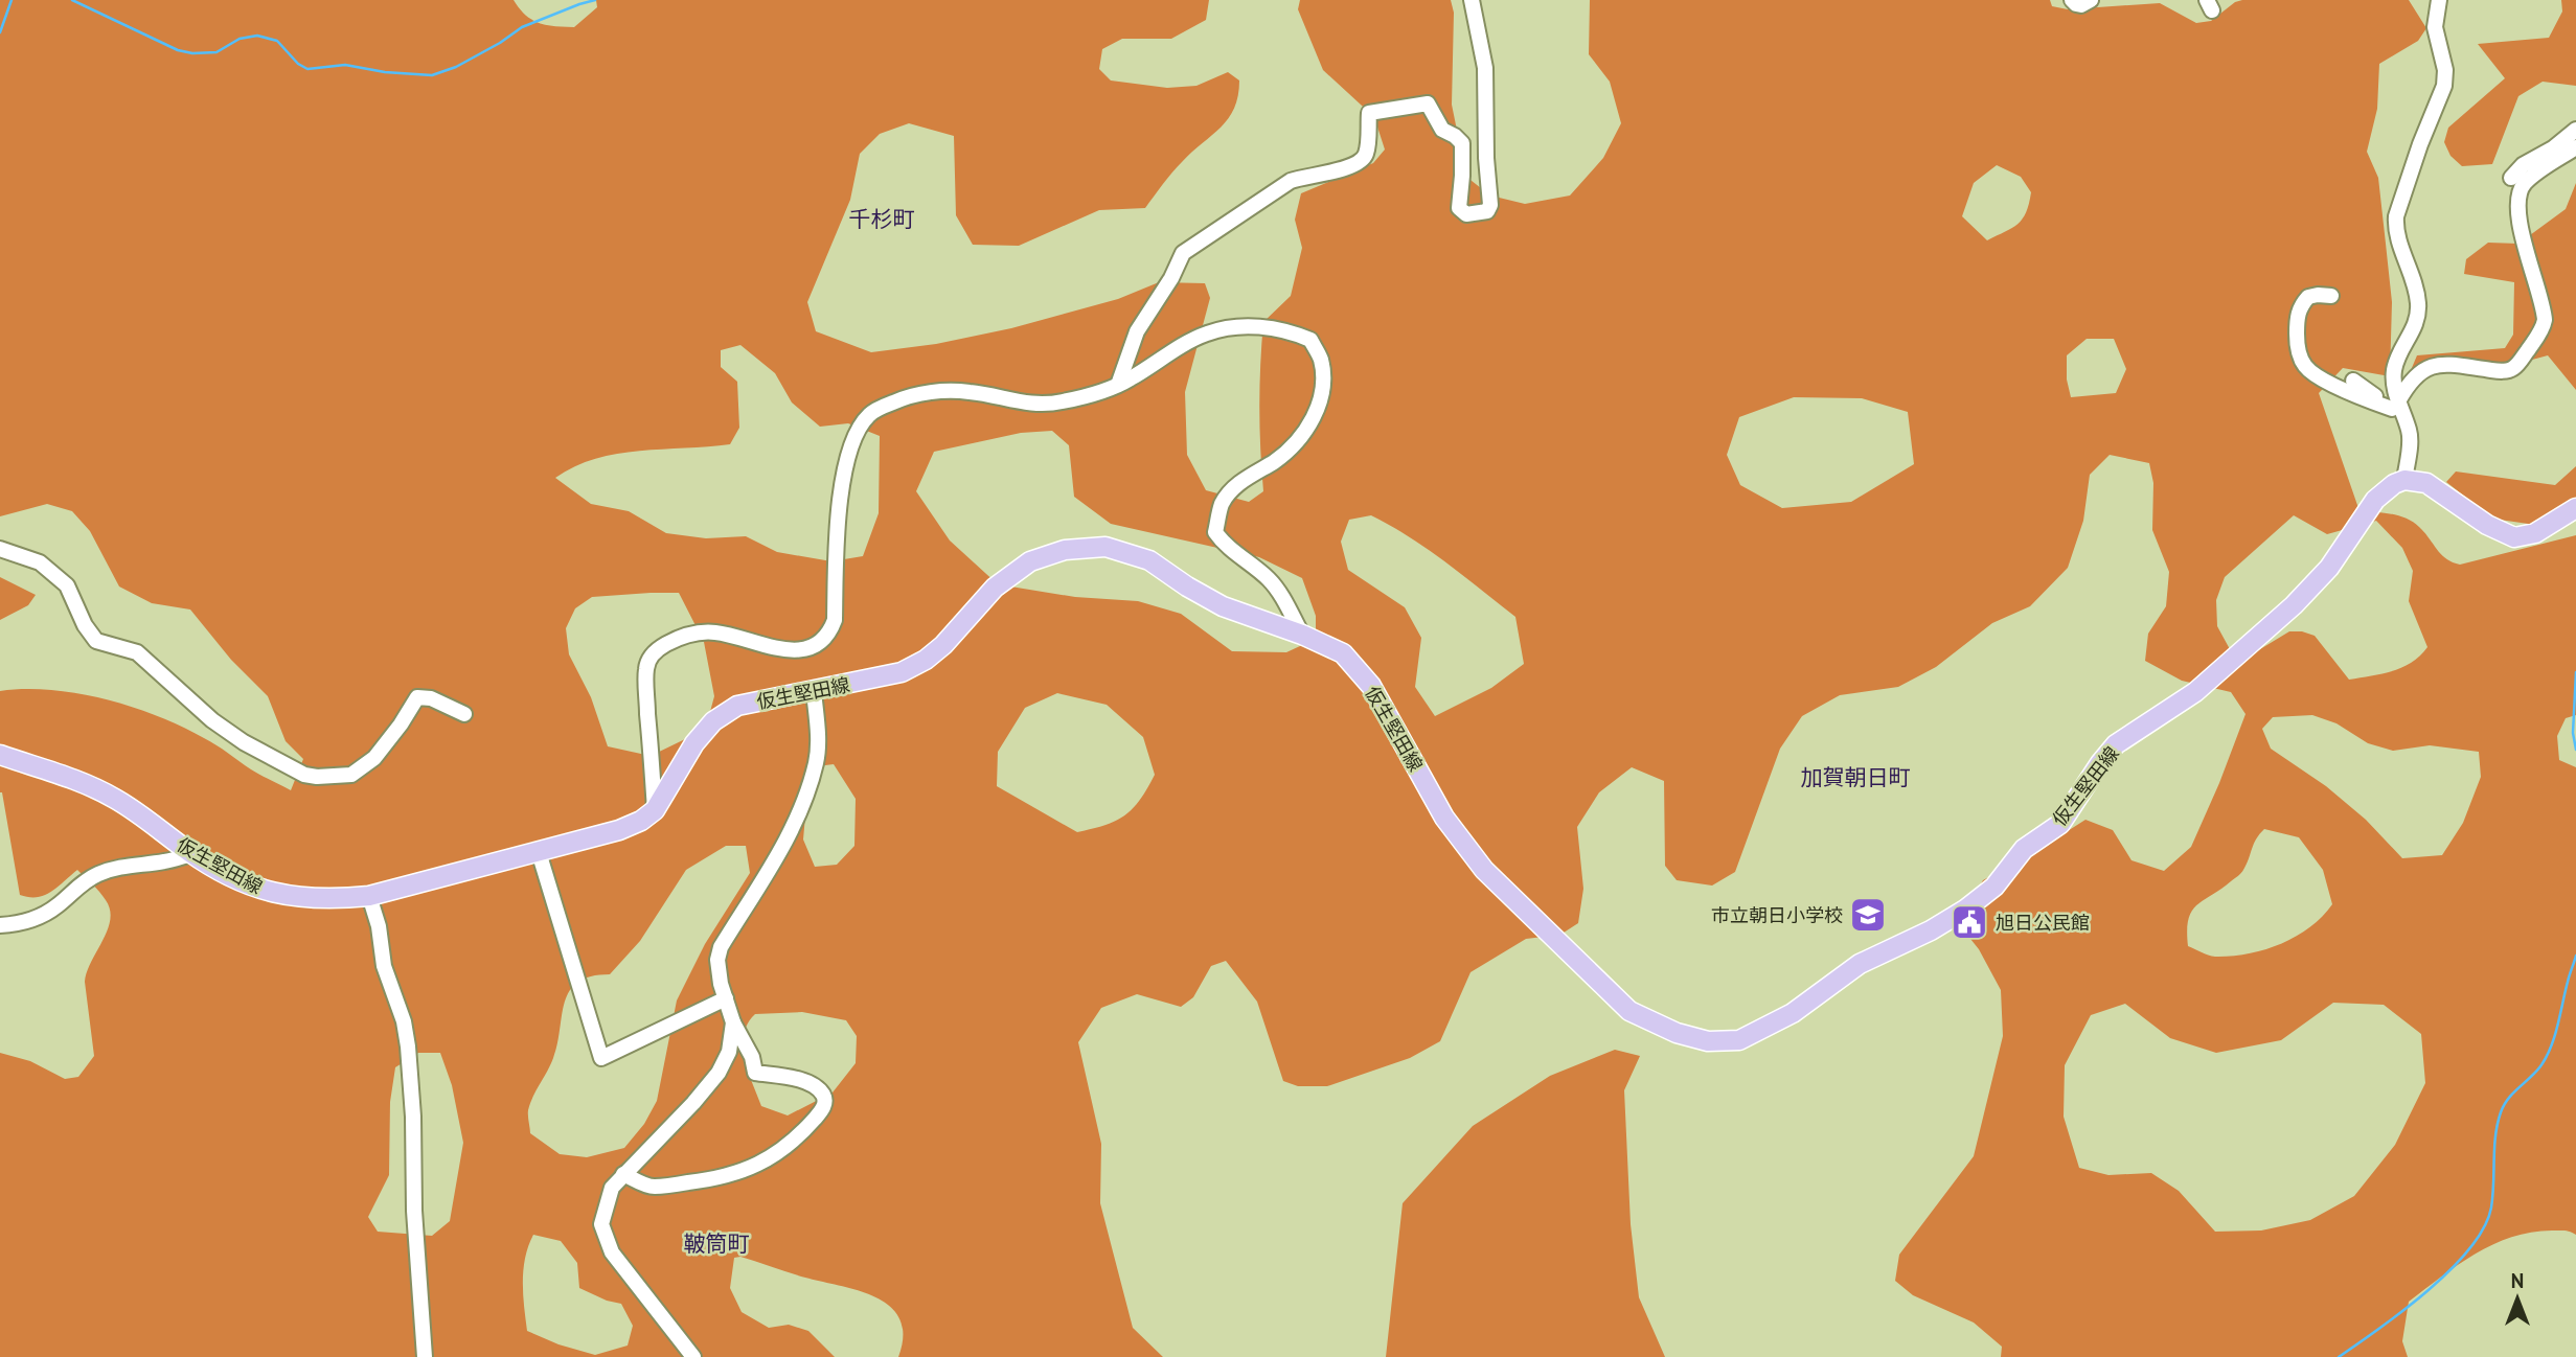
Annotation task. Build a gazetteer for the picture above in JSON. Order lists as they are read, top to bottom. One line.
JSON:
{"streets":{"main road":["仮生堅田線"]},"districts":["千杉町","加賀朝日町","鞁筒町"],"places":{"school or university":["市立朝日小学校"],"public building":["旭日公民館"]},"north":"top"}
